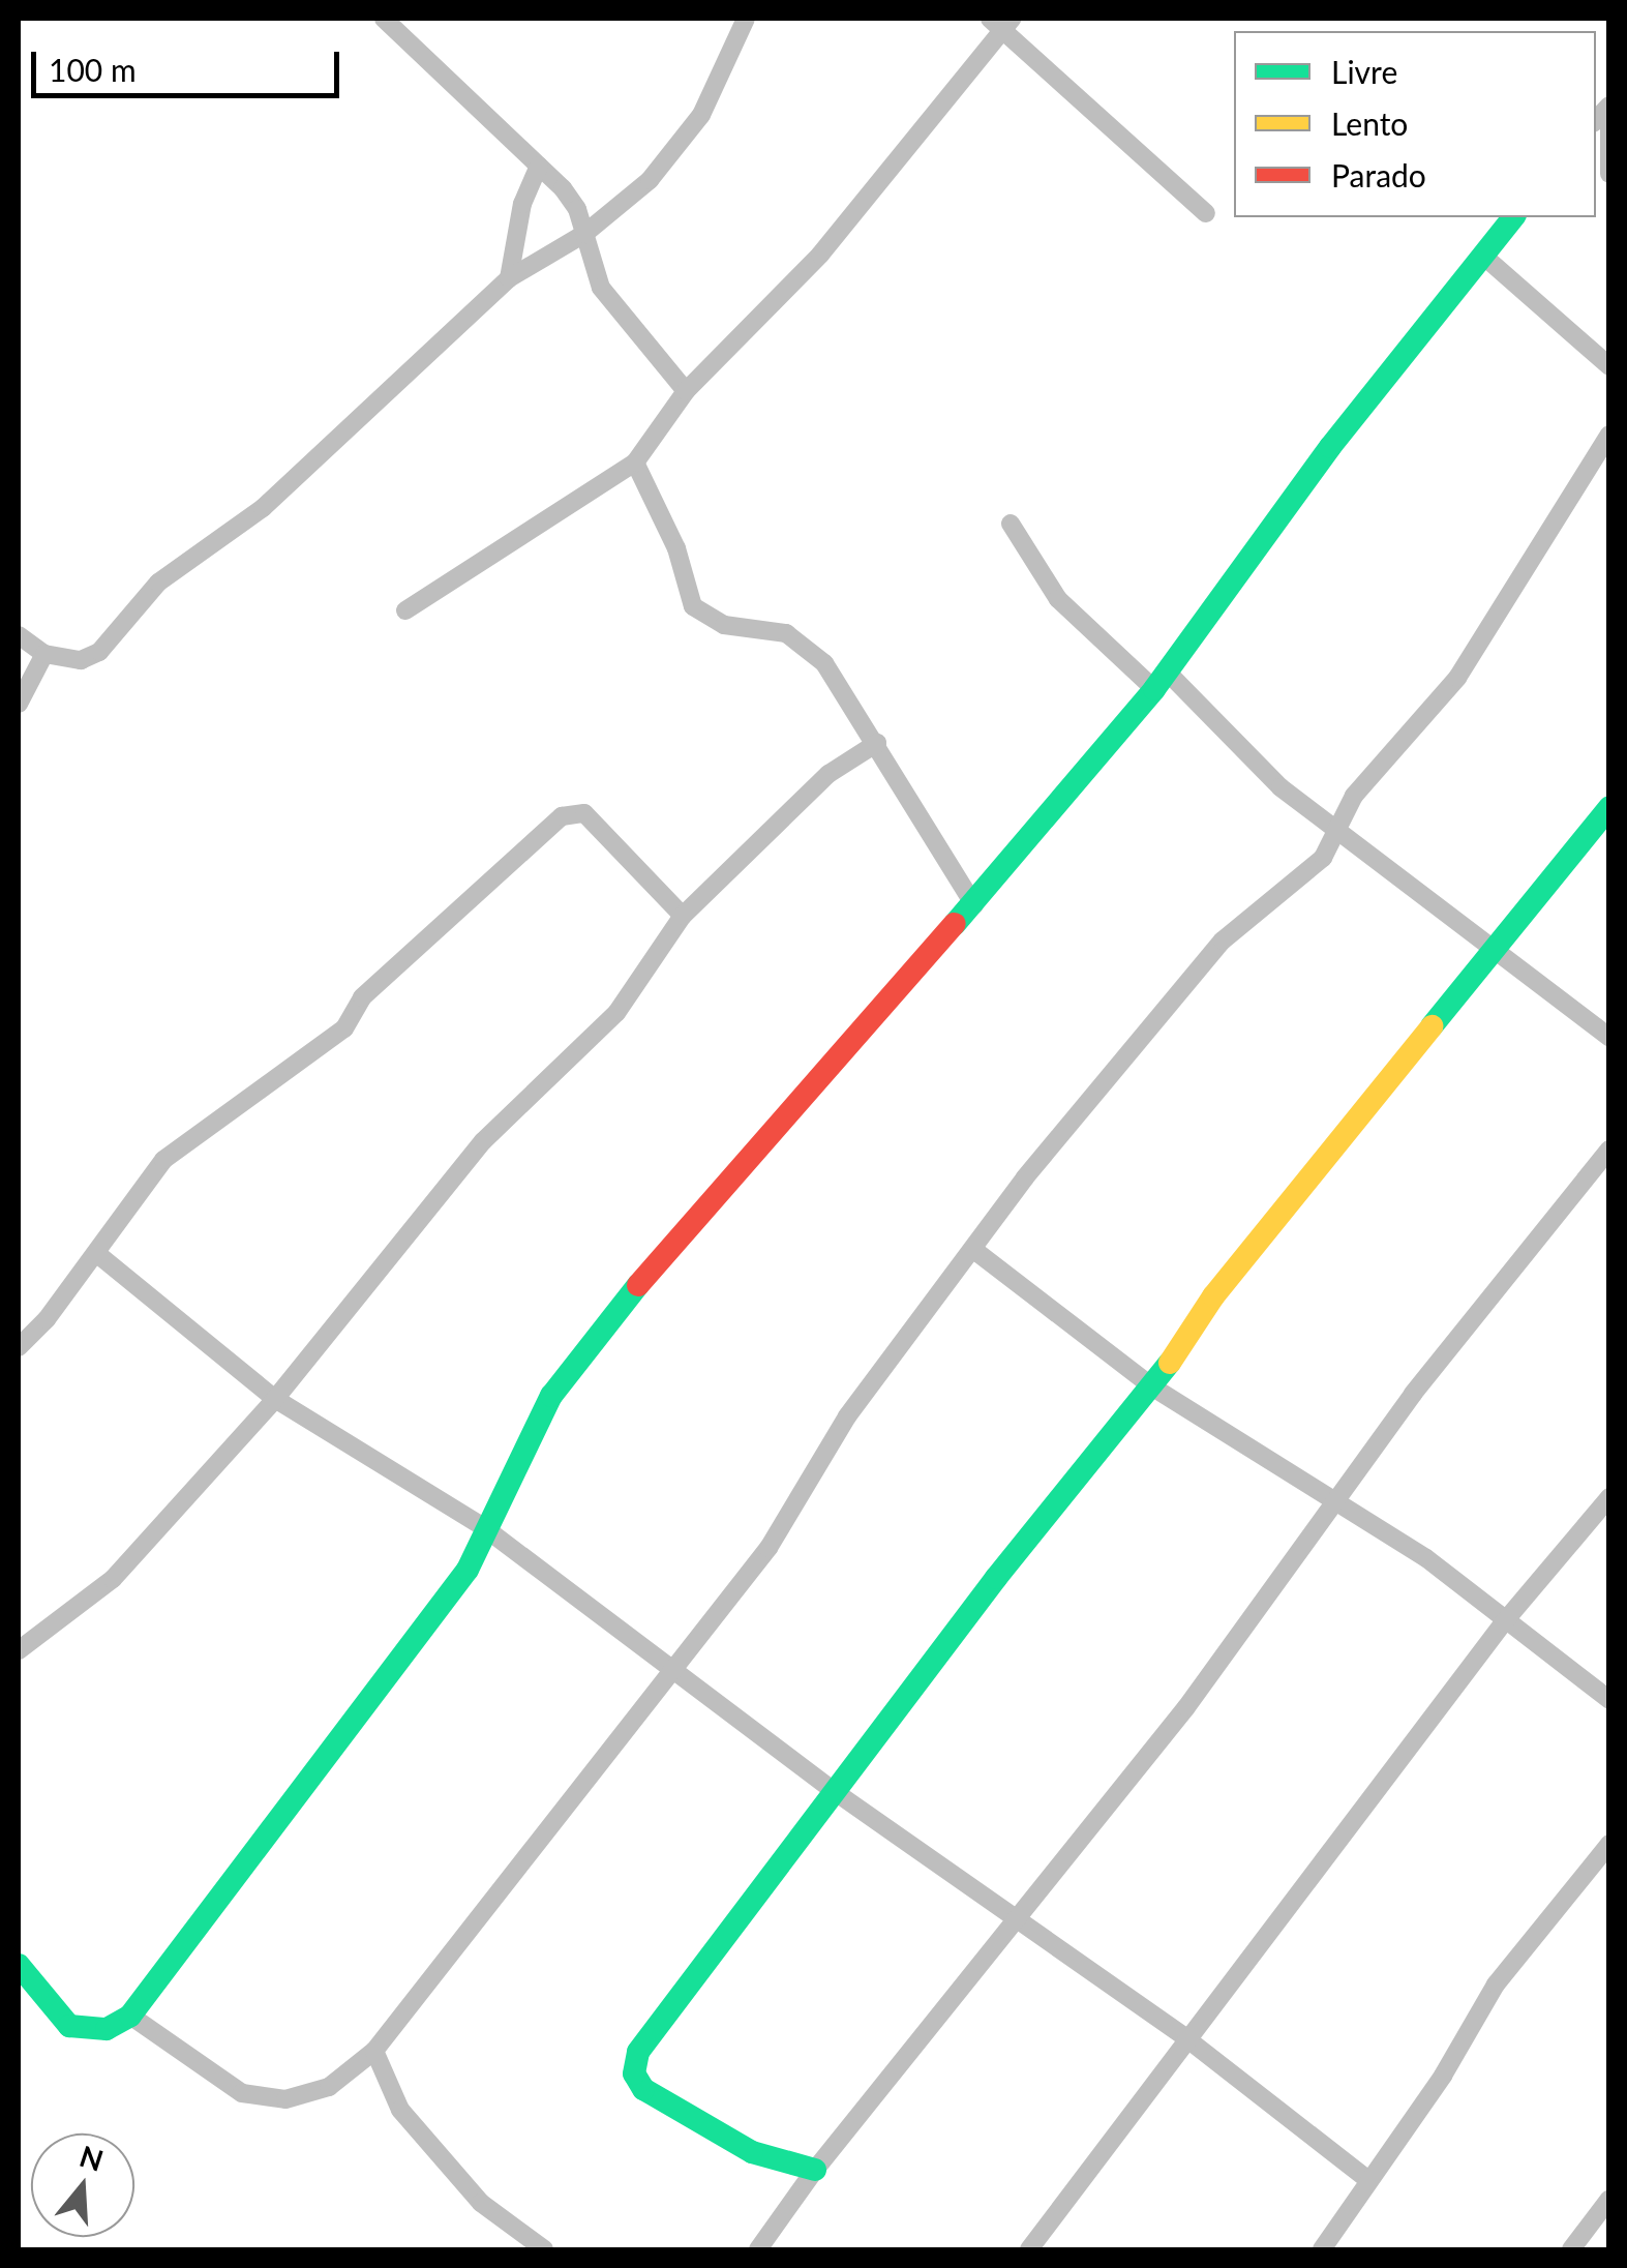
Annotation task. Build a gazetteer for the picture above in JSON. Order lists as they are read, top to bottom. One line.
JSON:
{"legend":["Livre","Lento","Parado"],"scale_bar":"100 m","north":"top"}
